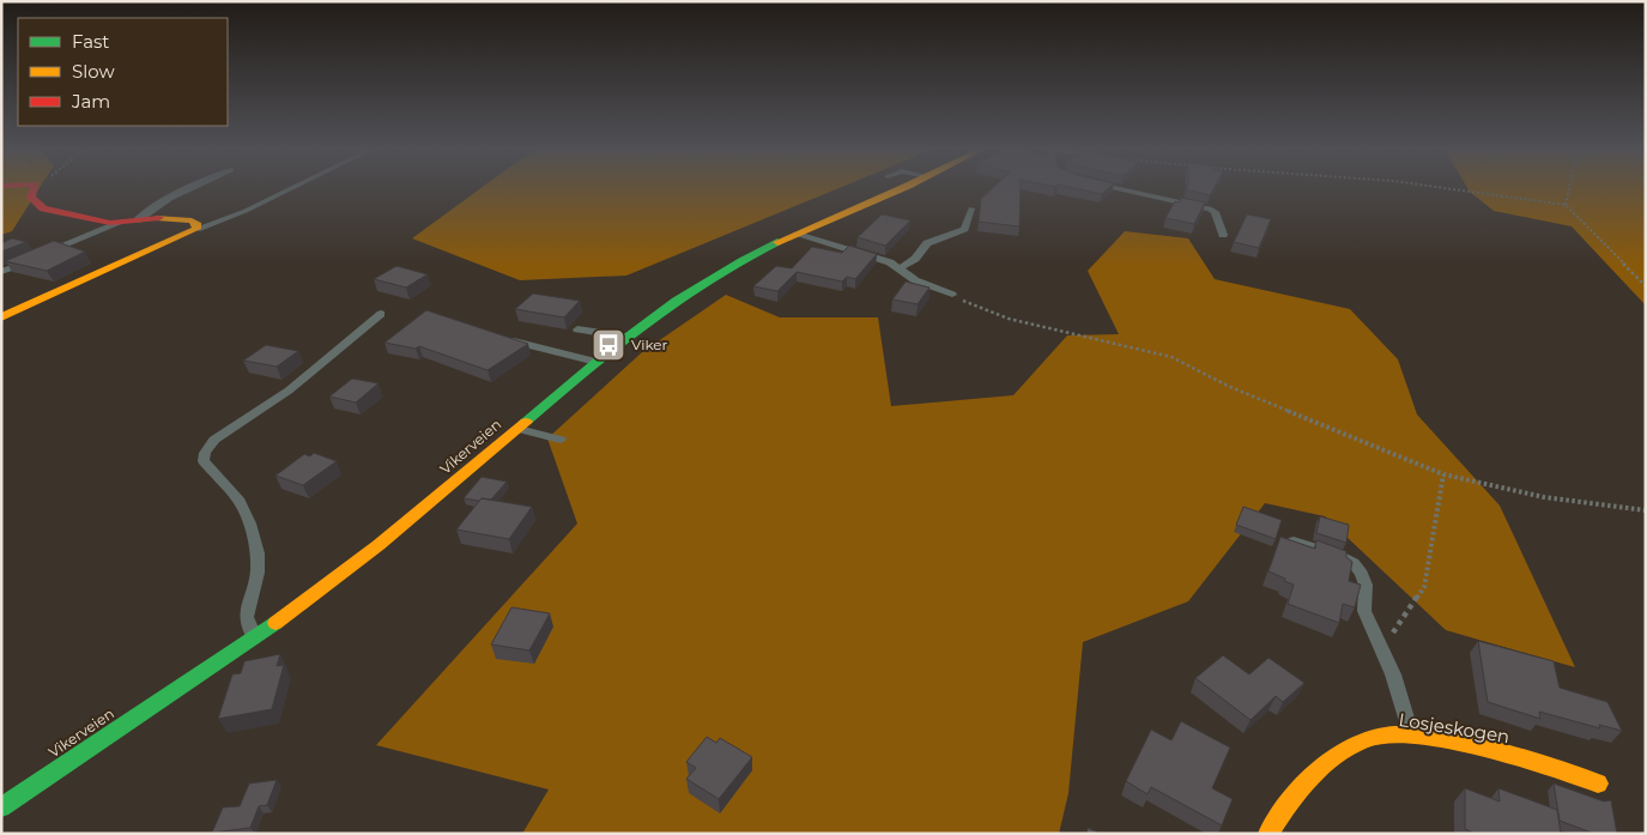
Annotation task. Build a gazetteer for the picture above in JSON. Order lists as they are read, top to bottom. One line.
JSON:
{"streets":{"main road":["Vikerveien","Losjeskogen"]},"places":{"bus stop":["Viker"]},"legend":["Fast","Slow","Jam"]}
